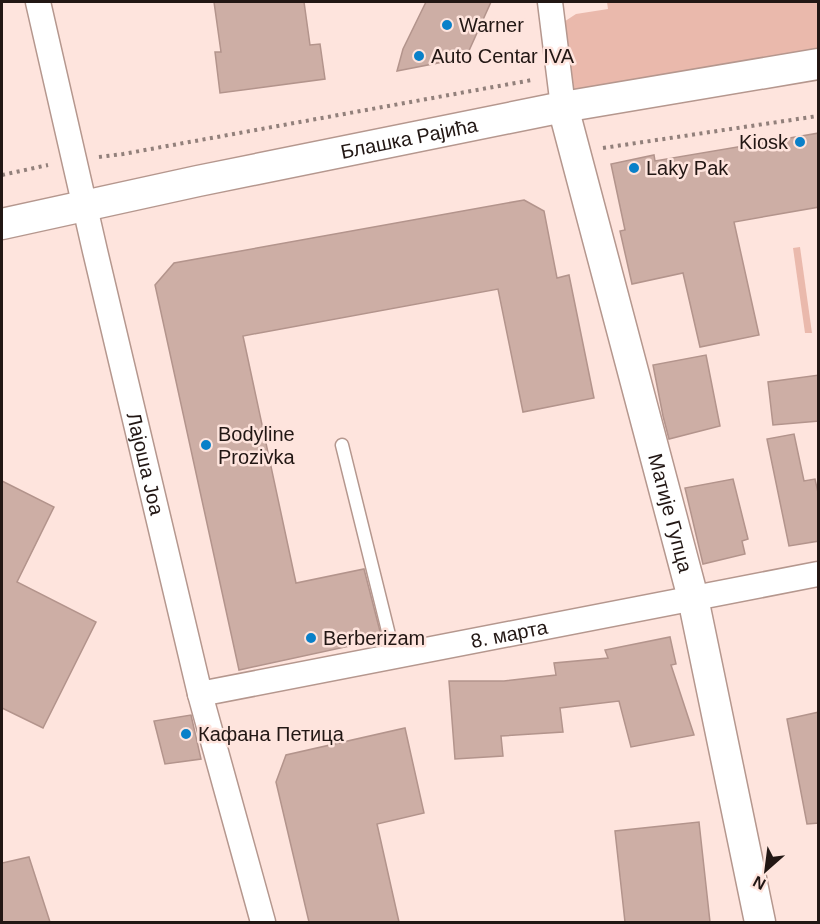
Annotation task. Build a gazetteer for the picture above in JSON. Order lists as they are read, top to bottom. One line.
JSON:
{"streets":{"street":["Блашка Рајића","Лајоша Јоа","Матије Гупца","8. марта"]},"crossings":[["Блашка Рајића","Лајоша Јоа"],["Блашка Рајића","Матије Гупца"],["Лајоша Јоа","8. марта"],["Матије Гупца","8. марта"]],"places":["Warner","Auto Centar IVA","Kiosk","Laky Pak","Bodyline Prozivka","Berberizam","Кафана Петица"],"north":"bottom left"}
